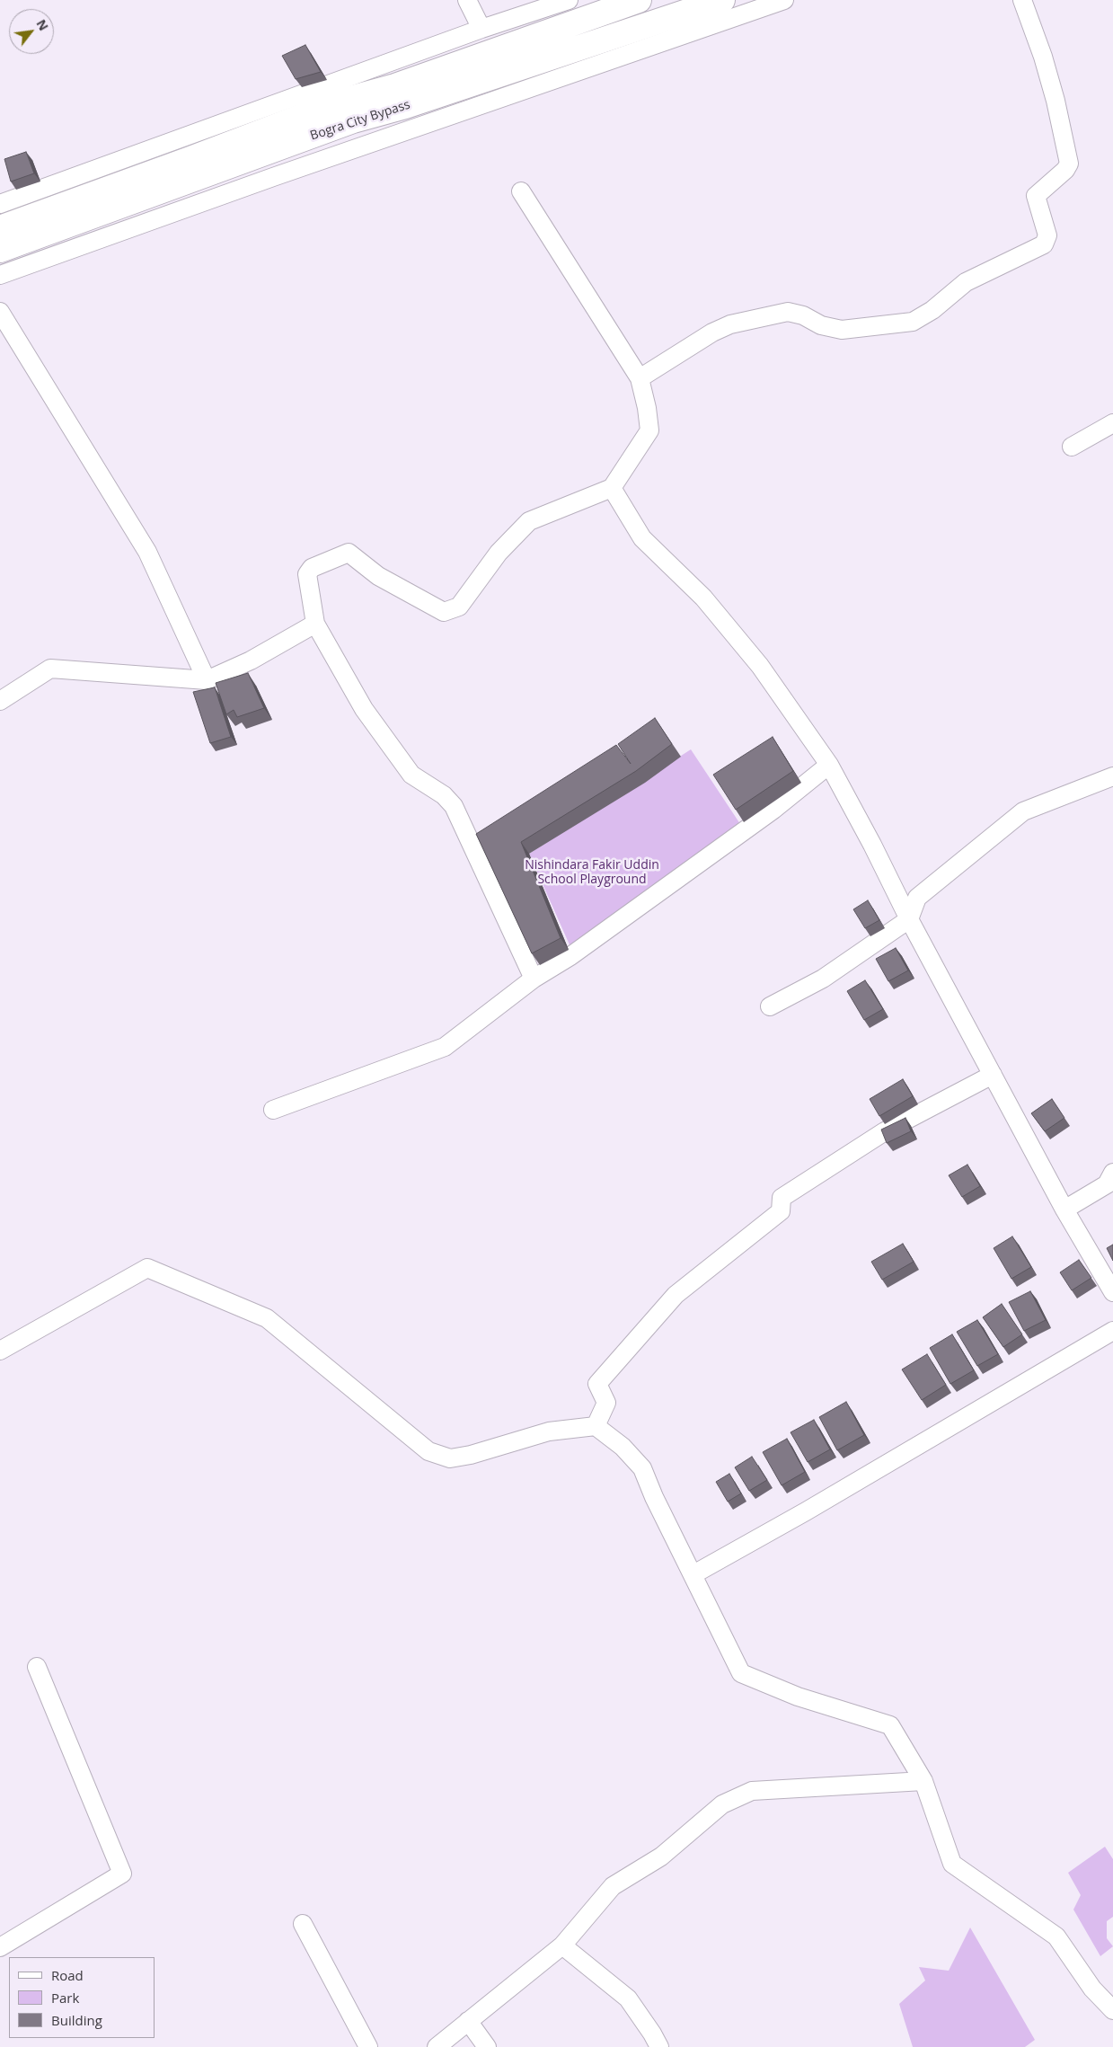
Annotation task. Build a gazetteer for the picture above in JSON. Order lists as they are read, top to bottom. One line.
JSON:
{"streets":{"highway":["Bogra City Bypass"]},"parks":["Nishindara Fakir Uddin School Playground"],"legend":["Road","Park","Building"],"north":"top right"}
